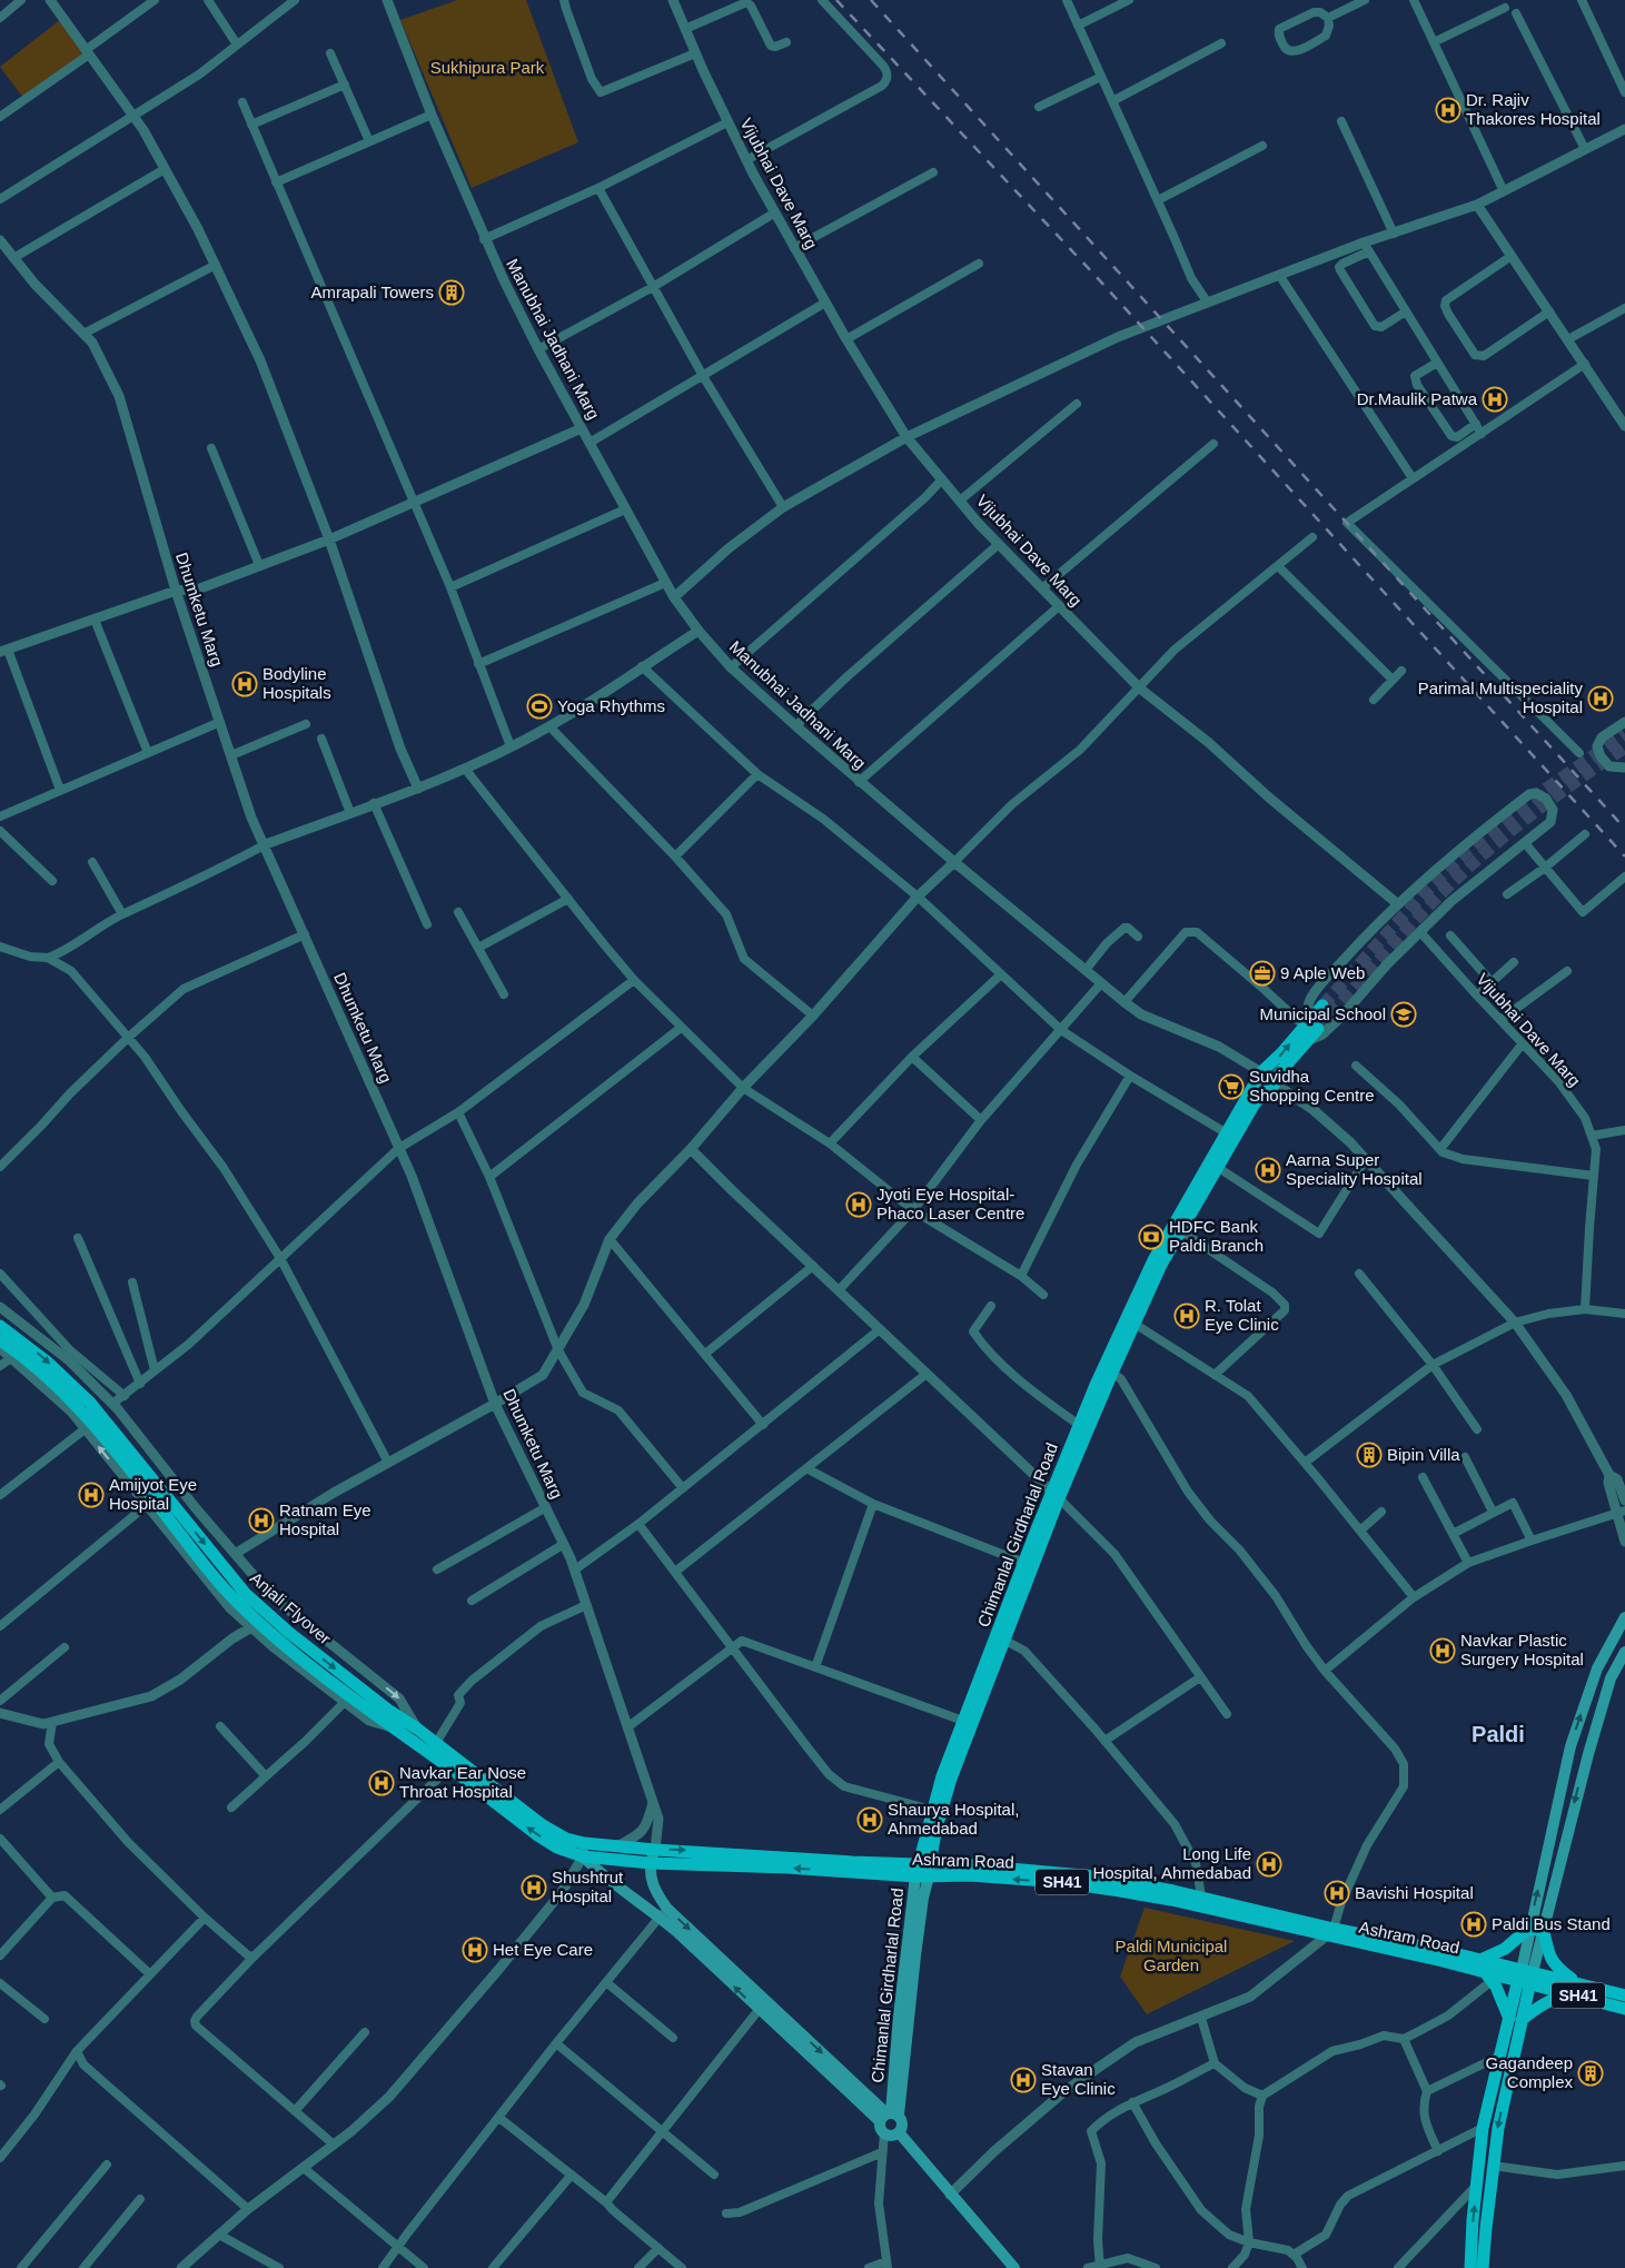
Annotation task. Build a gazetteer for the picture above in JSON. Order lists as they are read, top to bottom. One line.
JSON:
{"streets":{"main road":["Chimanlal Girdharlal Road","Anjali Flyover","Ashram Road","SH41"],"street":["Vijubhai Dave Marg","Manubhai Jadhani Marg","Dhumketu Marg"]},"crossings":[["Manubhai Jadhani Marg","Chimanlal Girdharlal Road"],["Dhumketu Marg","Ashram Road"],["Chimanlal Girdharlal Road","Ashram Road"],["Anjali Flyover","Ashram Road"]],"districts":["Paldi"],"parks":["Sukhipura Park","Paldi Municipal Garden"],"places":{"hospital":["Dr. Rajiv Thakores Hospital","Dr.Maulik Patwa","Bodyline Hospitals","Parimal Multispeciality Hospital","Aarna Super Speciality Hospital","Jyoti Eye Hospital- Phaco Laser Centre","R. Tolat Eye Clinic","Amijyot Eye Hospital","Ratnam Eye Hospital","Navkar Plastic Surgery Hospital","Navkar Ear Nose Throat Hospital","Shaurya Hospital, Ahmedabad","Long Life Hospital, Ahmedabad","Shushtrut Hospital","Bavishi Hospital","Paldi Bus Stand","Het Eye Care","Stavan Eye Clinic"],"building":["Amrapali Towers","Bipin Villa","Gagandeep Complex"],"sports":["Yoga Rhythms"],"office":["9 Aple Web"],"school or university":["Municipal School"],"supermarket":["Suvidha Shopping Centre"],"bank":["HDFC Bank Paldi Branch"]}}
